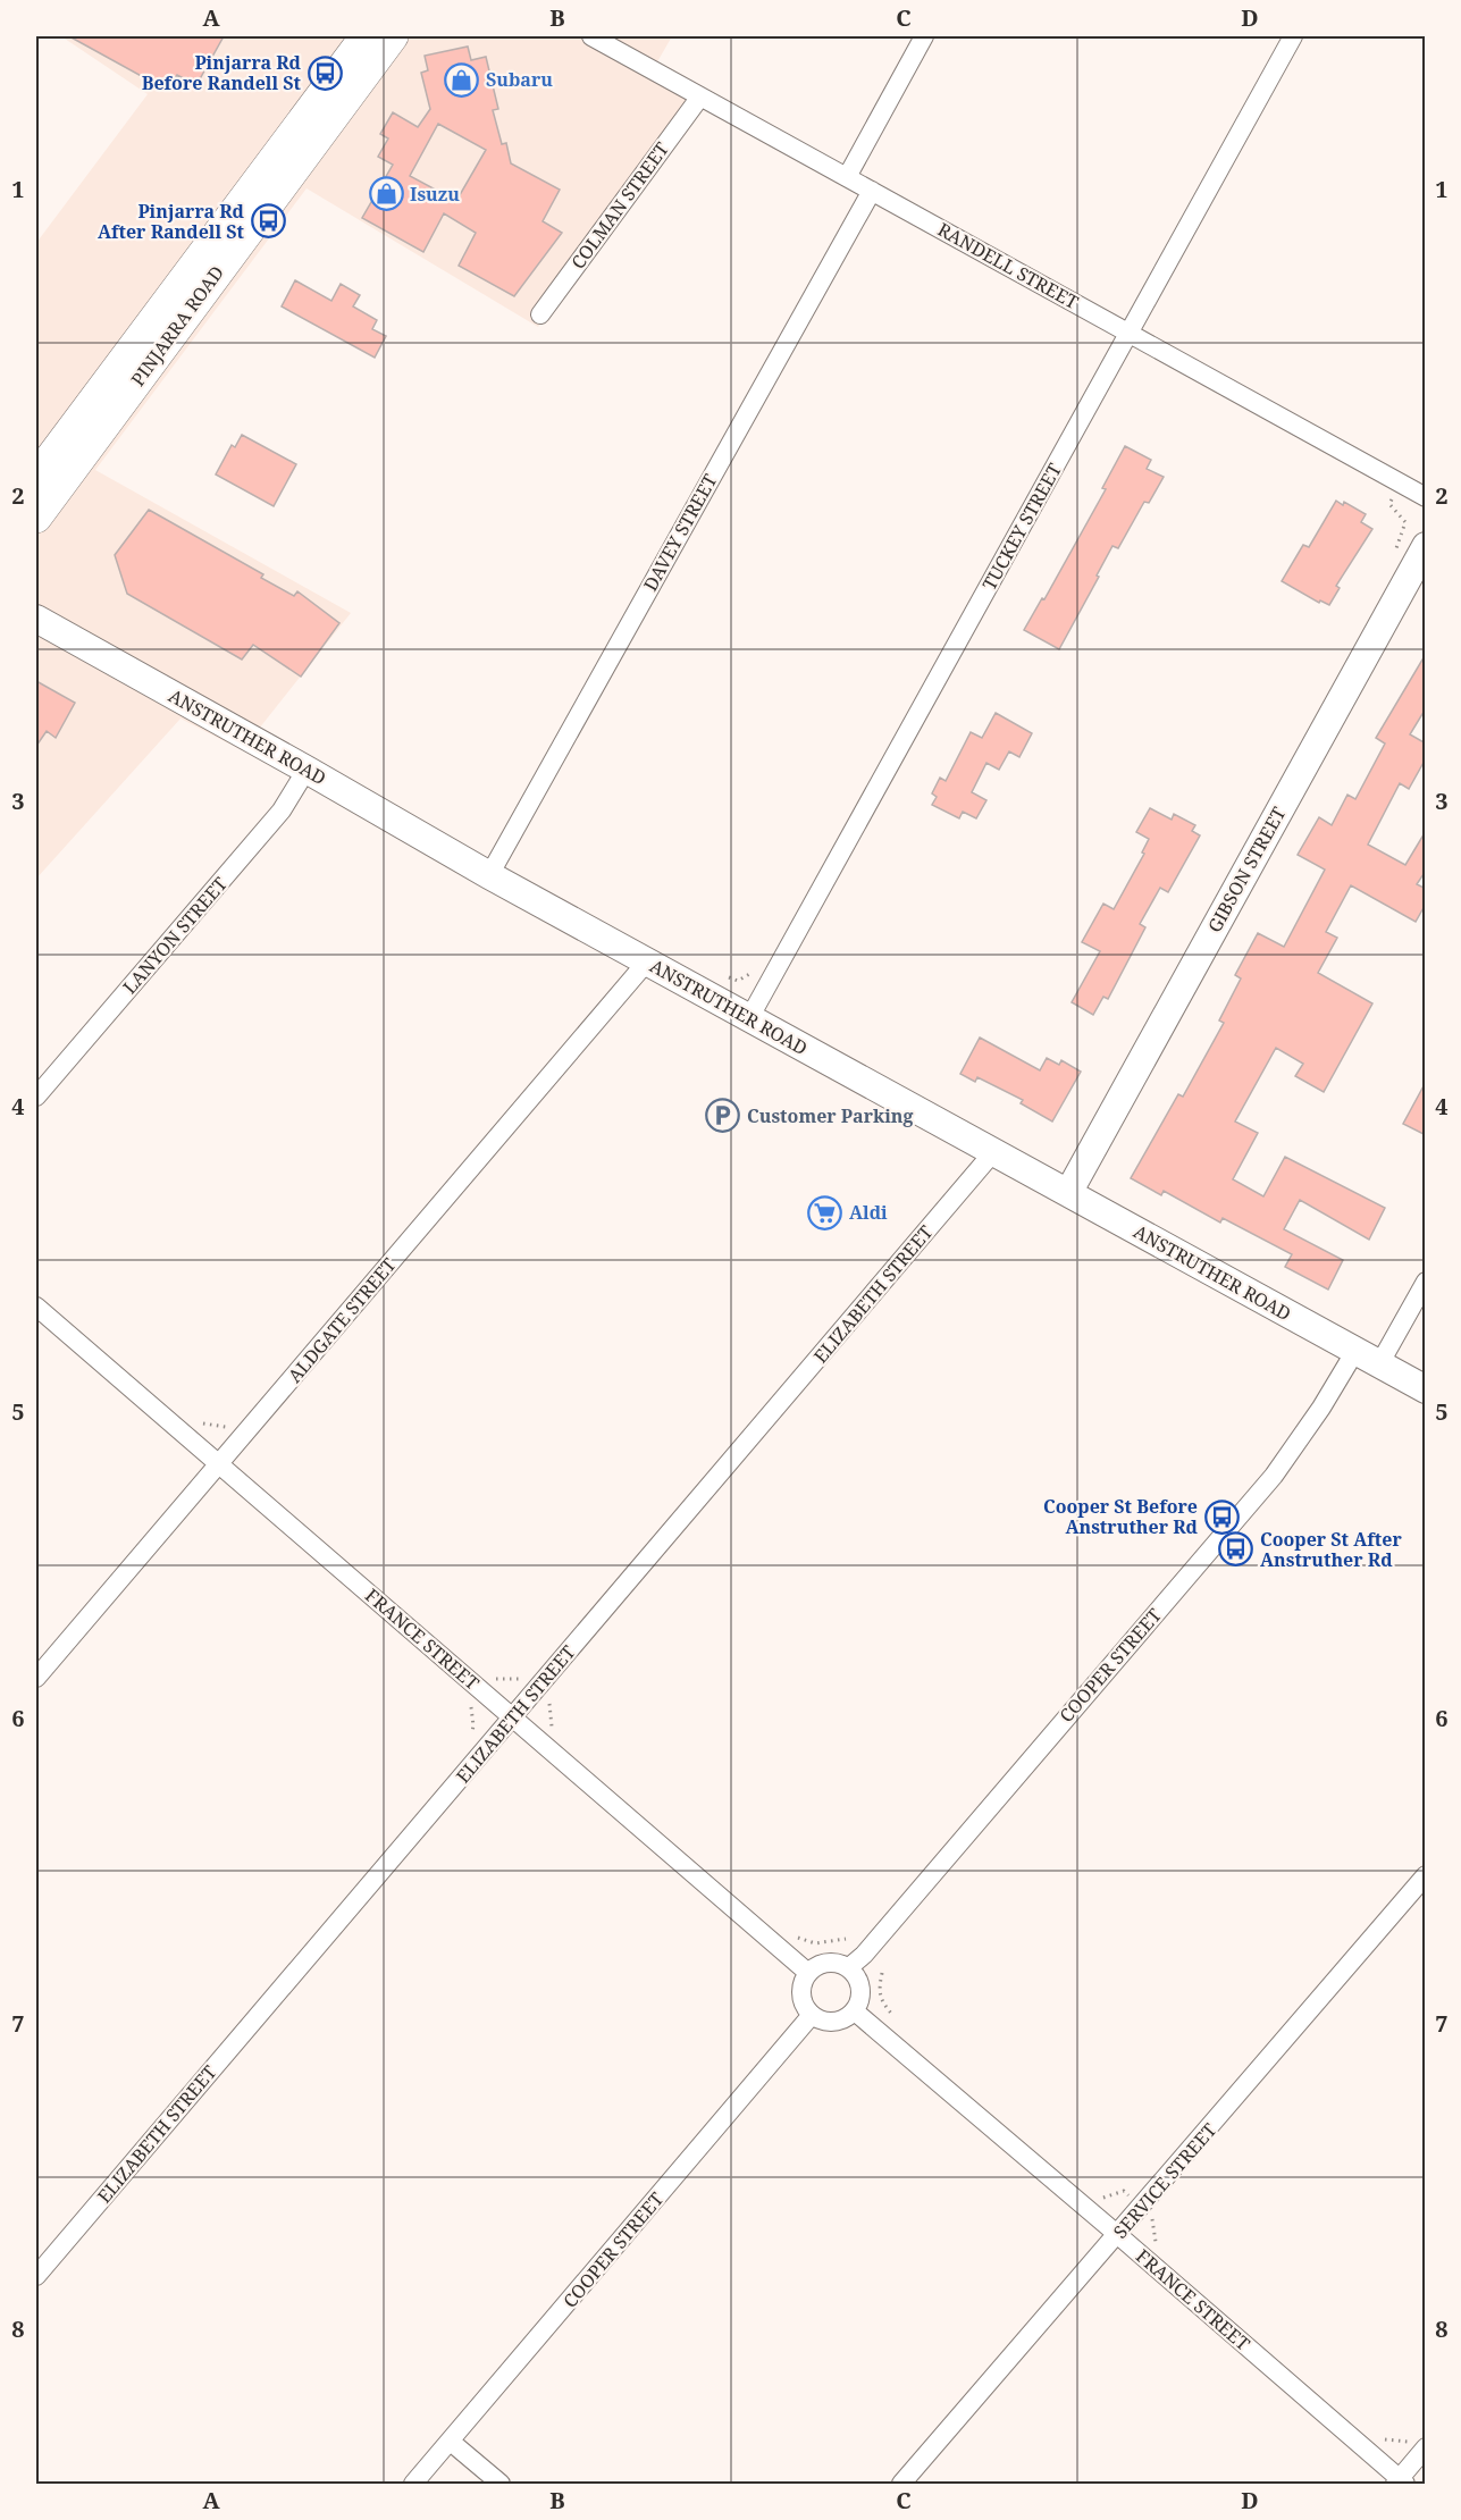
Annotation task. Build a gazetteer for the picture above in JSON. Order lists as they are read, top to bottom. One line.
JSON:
{"streets":{"main road":["PINJARRA ROAD","ANSTRUTHER ROAD","GIBSON STREET"],"street":["COLMAN STREET","RANDELL STREET","TUCKEY STREET","DAVEY STREET","LANYON STREET","ELIZABETH STREET","ALDGATE STREET","FRANCE STREET","COOPER STREET","SERVICE STREET"]},"crossings":[["COLMAN STREET","RANDELL STREET"],["RANDELL STREET","TUCKEY STREET"],["RANDELL STREET","DAVEY STREET"],["TUCKEY STREET","ANSTRUTHER ROAD"],["DAVEY STREET","ANSTRUTHER ROAD"],["ANSTRUTHER ROAD","GIBSON STREET"],["ANSTRUTHER ROAD","LANYON STREET"],["ANSTRUTHER ROAD","ELIZABETH STREET"],["ANSTRUTHER ROAD","ALDGATE STREET"],["ANSTRUTHER ROAD","COOPER STREET"],["ELIZABETH STREET","FRANCE STREET"],["ALDGATE STREET","FRANCE STREET"],["FRANCE STREET","COOPER STREET"],["FRANCE STREET","SERVICE STREET"]],"places":{"bus stop":["Pinjarra Rd Before Randell St","Pinjarra Rd After Randell St","Cooper St Before Anstruther Rd","Cooper St After Anstruther Rd"],"shop":["Subaru","Isuzu"],"parking":["Customer Parking"],"supermarket":["Aldi"]},"grid":{"columns":["A","B","C","D"],"rows":["1","2","3","4","5","6","7","8"]}}
